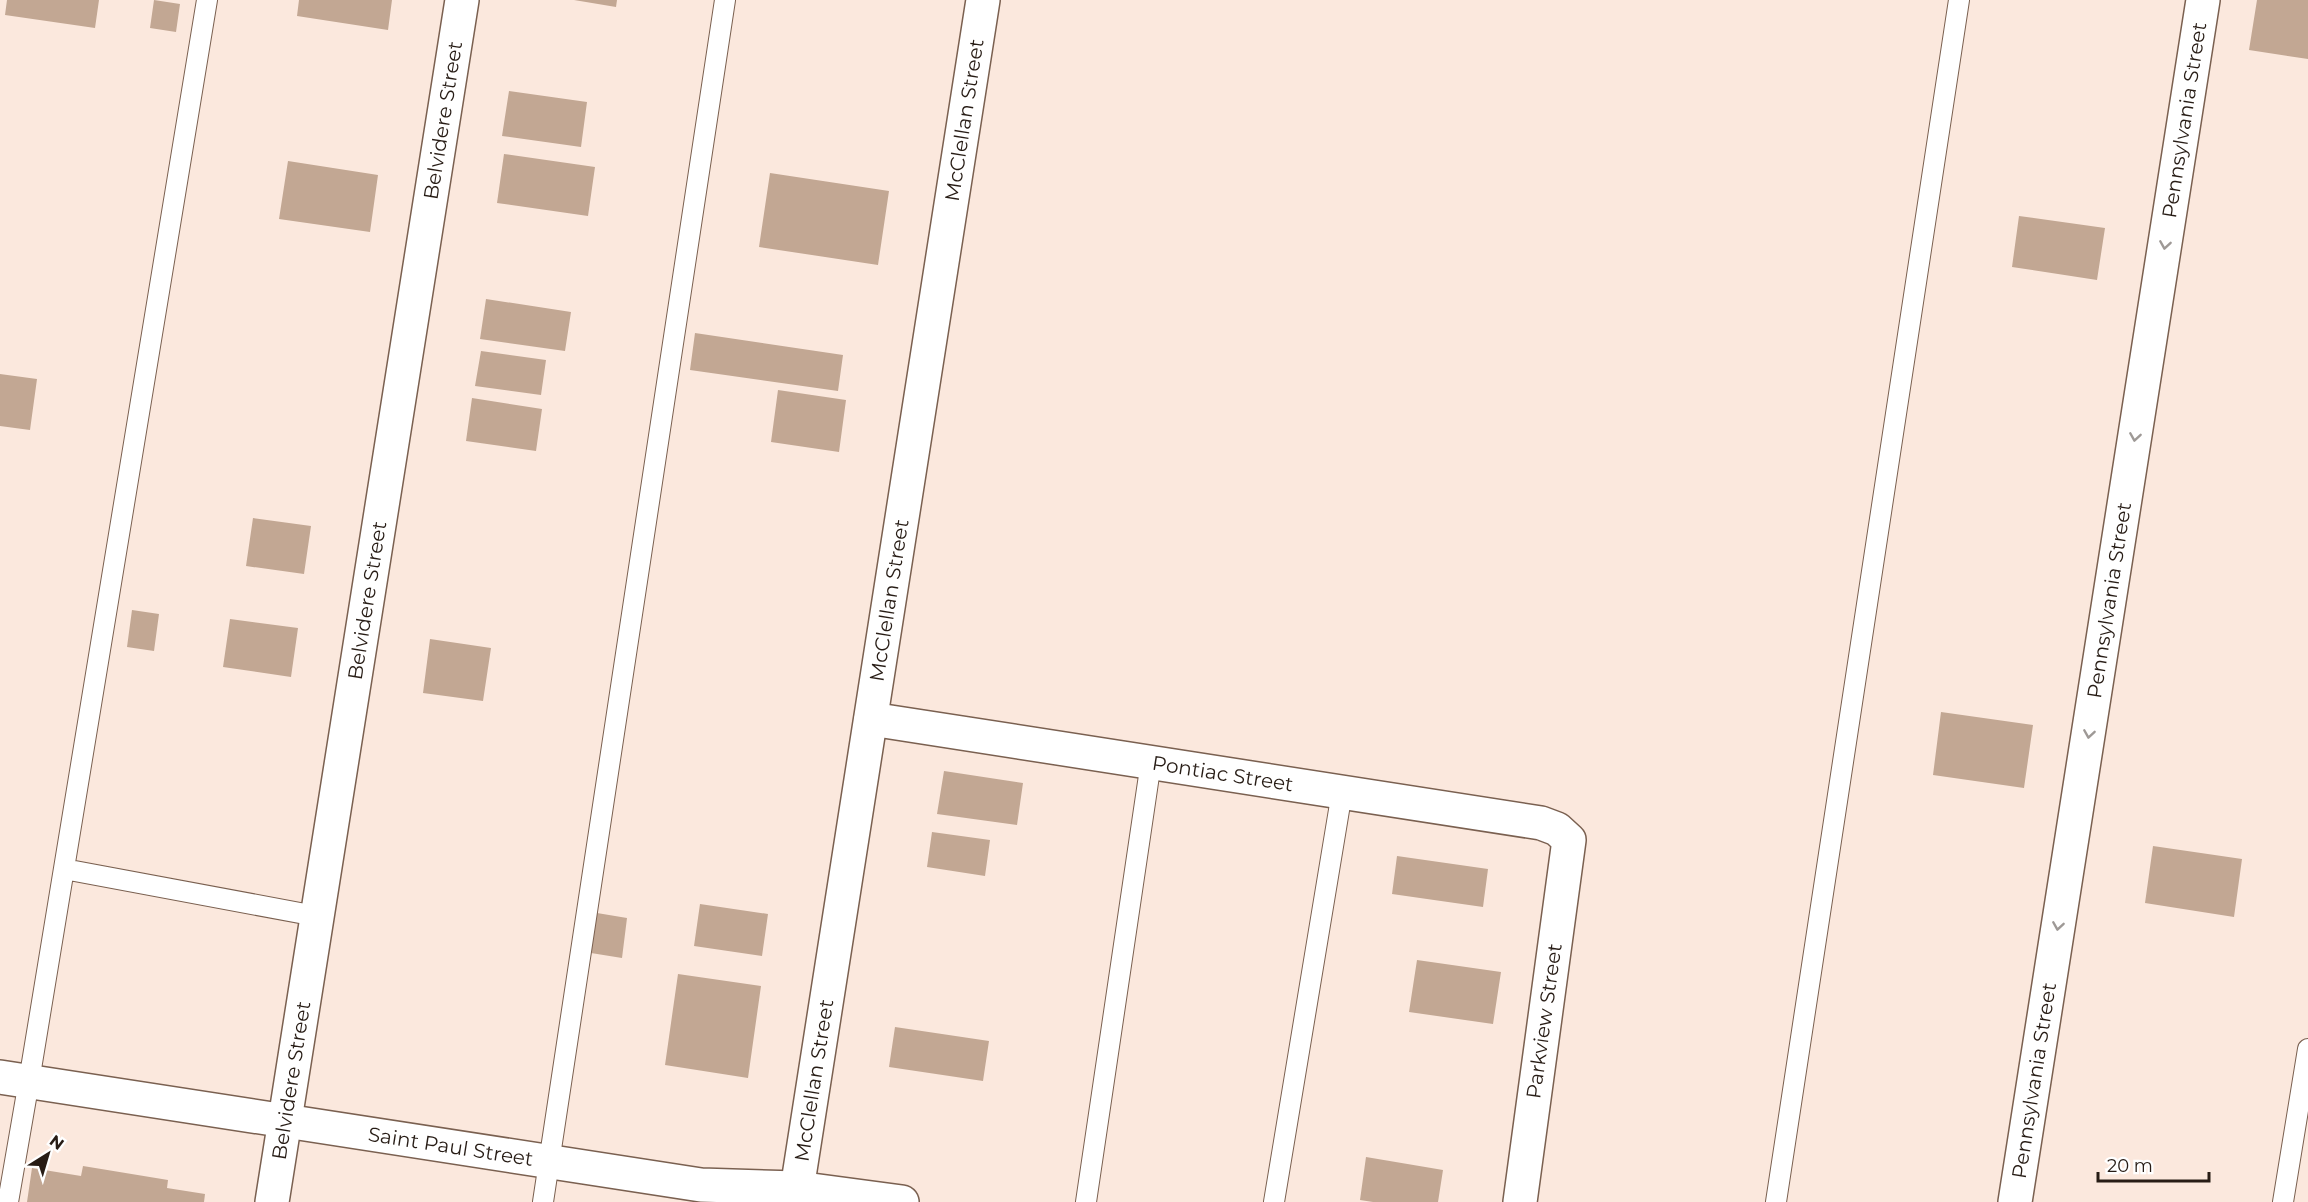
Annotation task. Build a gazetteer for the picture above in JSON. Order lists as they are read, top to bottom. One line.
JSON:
{"streets":{"street":["Belvidere Street","McClellan Street","Pennsylvania Street","Pontiac Street","Parkview Street","Saint Paul Street"]},"crossings":[["Belvidere Street","Saint Paul Street"],["McClellan Street","Pontiac Street"],["McClellan Street","Saint Paul Street"],["Pontiac Street","Parkview Street"]],"one_way":["Pennsylvania Street"],"scale_bar":"20 m","north":"top right"}
